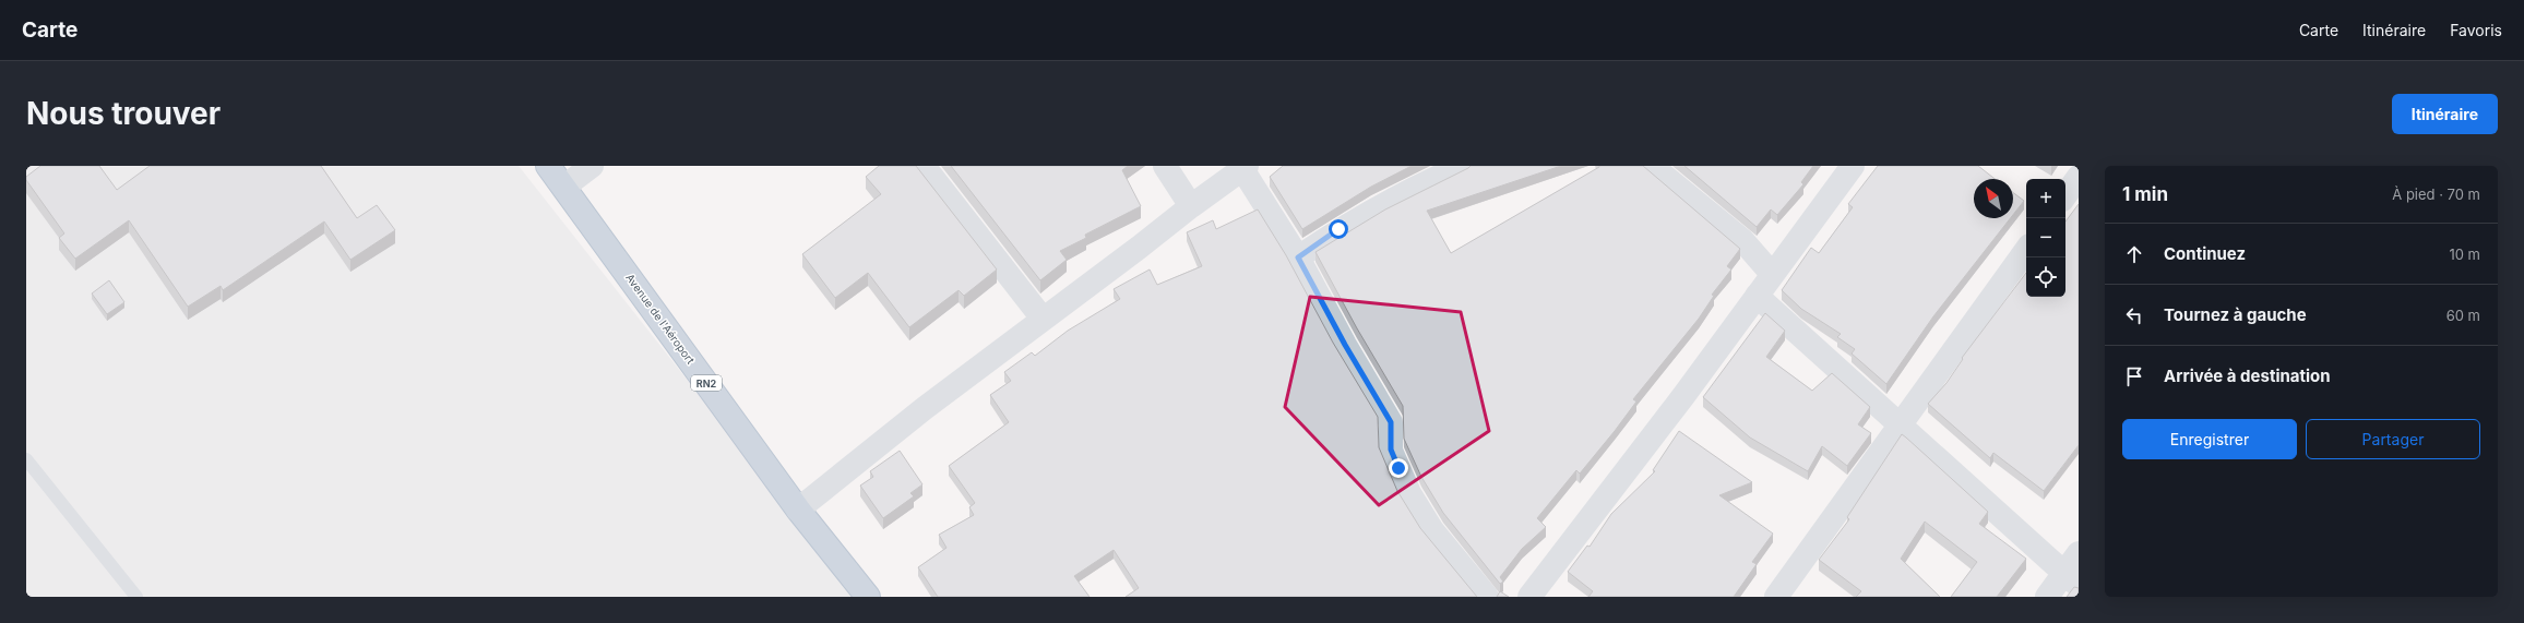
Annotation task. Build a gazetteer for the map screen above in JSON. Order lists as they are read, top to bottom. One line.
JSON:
{"streets":{"highway":["Avenue de l'Aéroport","RN2"]},"north":"top left","page":{"header":"Carte","nav":["Carte","Itinéraire","Favoris"],"buttons":["Itinéraire",["Enregistrer","Partager"]],"title":"Nous trouver","heading":["1 min","À pied · 70 m"],"map_buttons":["+","−"],"list":[["Continuez","10 m"],["Tournez à gauche","60 m"],"Arrivée à destination"]}}
